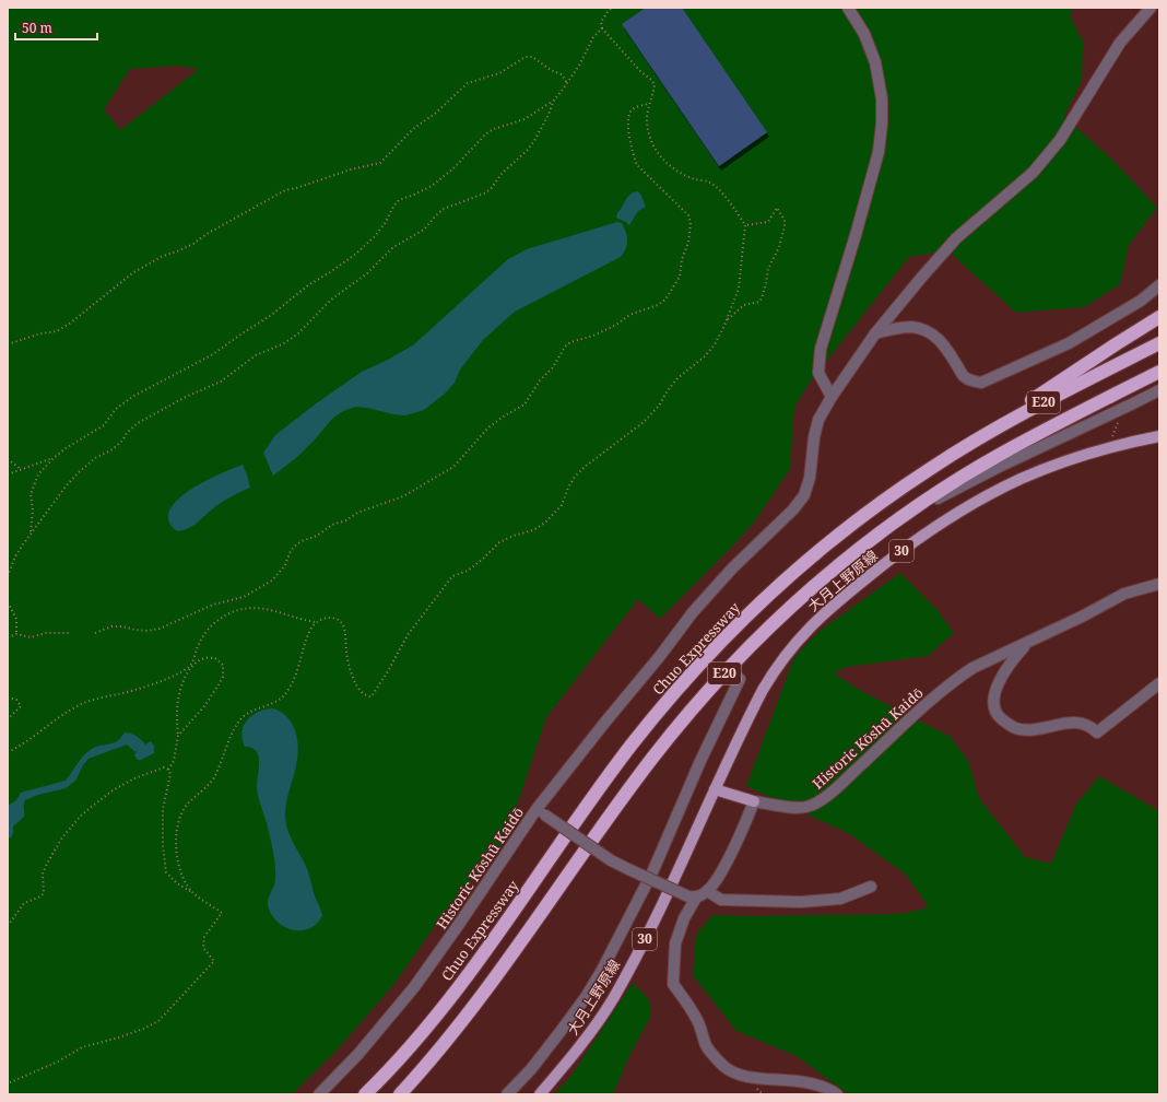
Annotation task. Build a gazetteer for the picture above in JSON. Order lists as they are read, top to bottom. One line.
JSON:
{"streets":{"highway":["E20","Chuo Expressway"],"main road":["30","大月上野原線"],"street":["Historic Kōshū Kaidō"]},"scale_bar":"50 m"}
